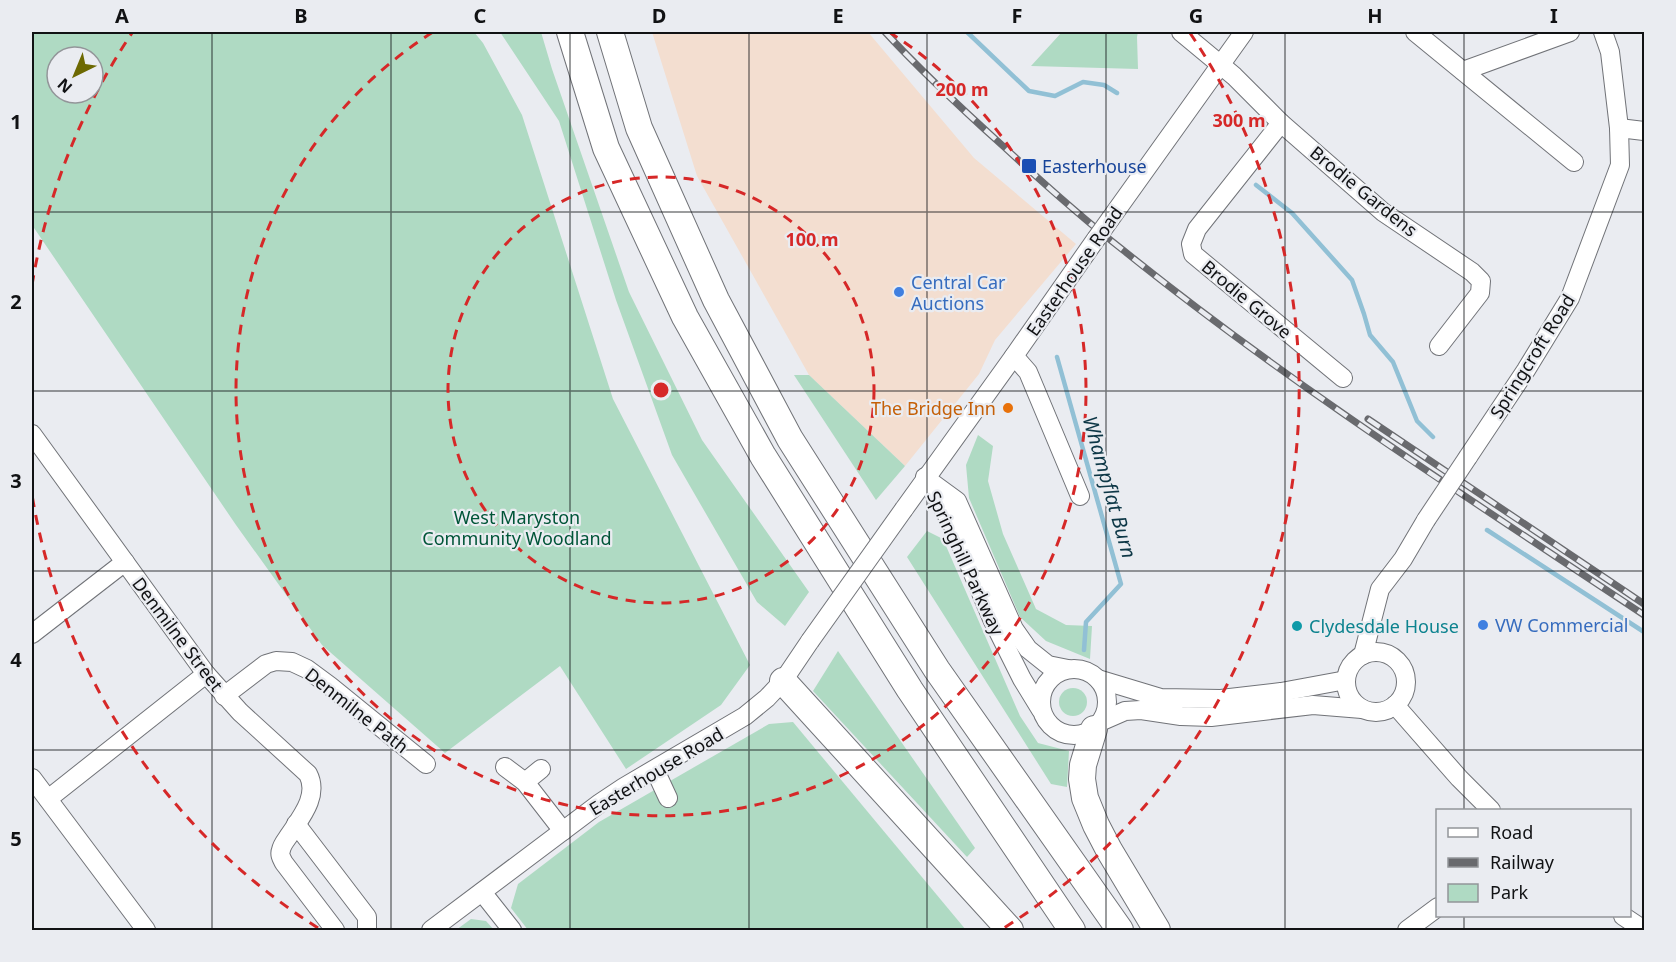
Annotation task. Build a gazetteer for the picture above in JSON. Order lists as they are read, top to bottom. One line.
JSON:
{"streets":{"street":["Brodie Gardens","Easterhouse Road","Brodie Grove","Springcroft Road","Springhill Parkway","Denmilne Street","Denmilne Path"]},"crossings":[["Brodie Gardens","Easterhouse Road"],["Brodie Gardens","Brodie Grove"],["Easterhouse Road","Springhill Parkway"],["Springcroft Road","Springhill Parkway"],["Denmilne Street","Denmilne Path"]],"water":["Whampflat Burn"],"parks":["West Maryston Community Woodland"],"places":{"transit":["Easterhouse"],"other":["Central Car Auctions","The Bridge Inn","VW Commercial","Clydesdale House"]},"legend":["Road","Railway","Park"],"north":"bottom left","grid":{"columns":["A","B","C","D","E","F","G","H","I"],"rows":["1","2","3","4","5"]},"rings":["200 m","300 m","100 m"]}
